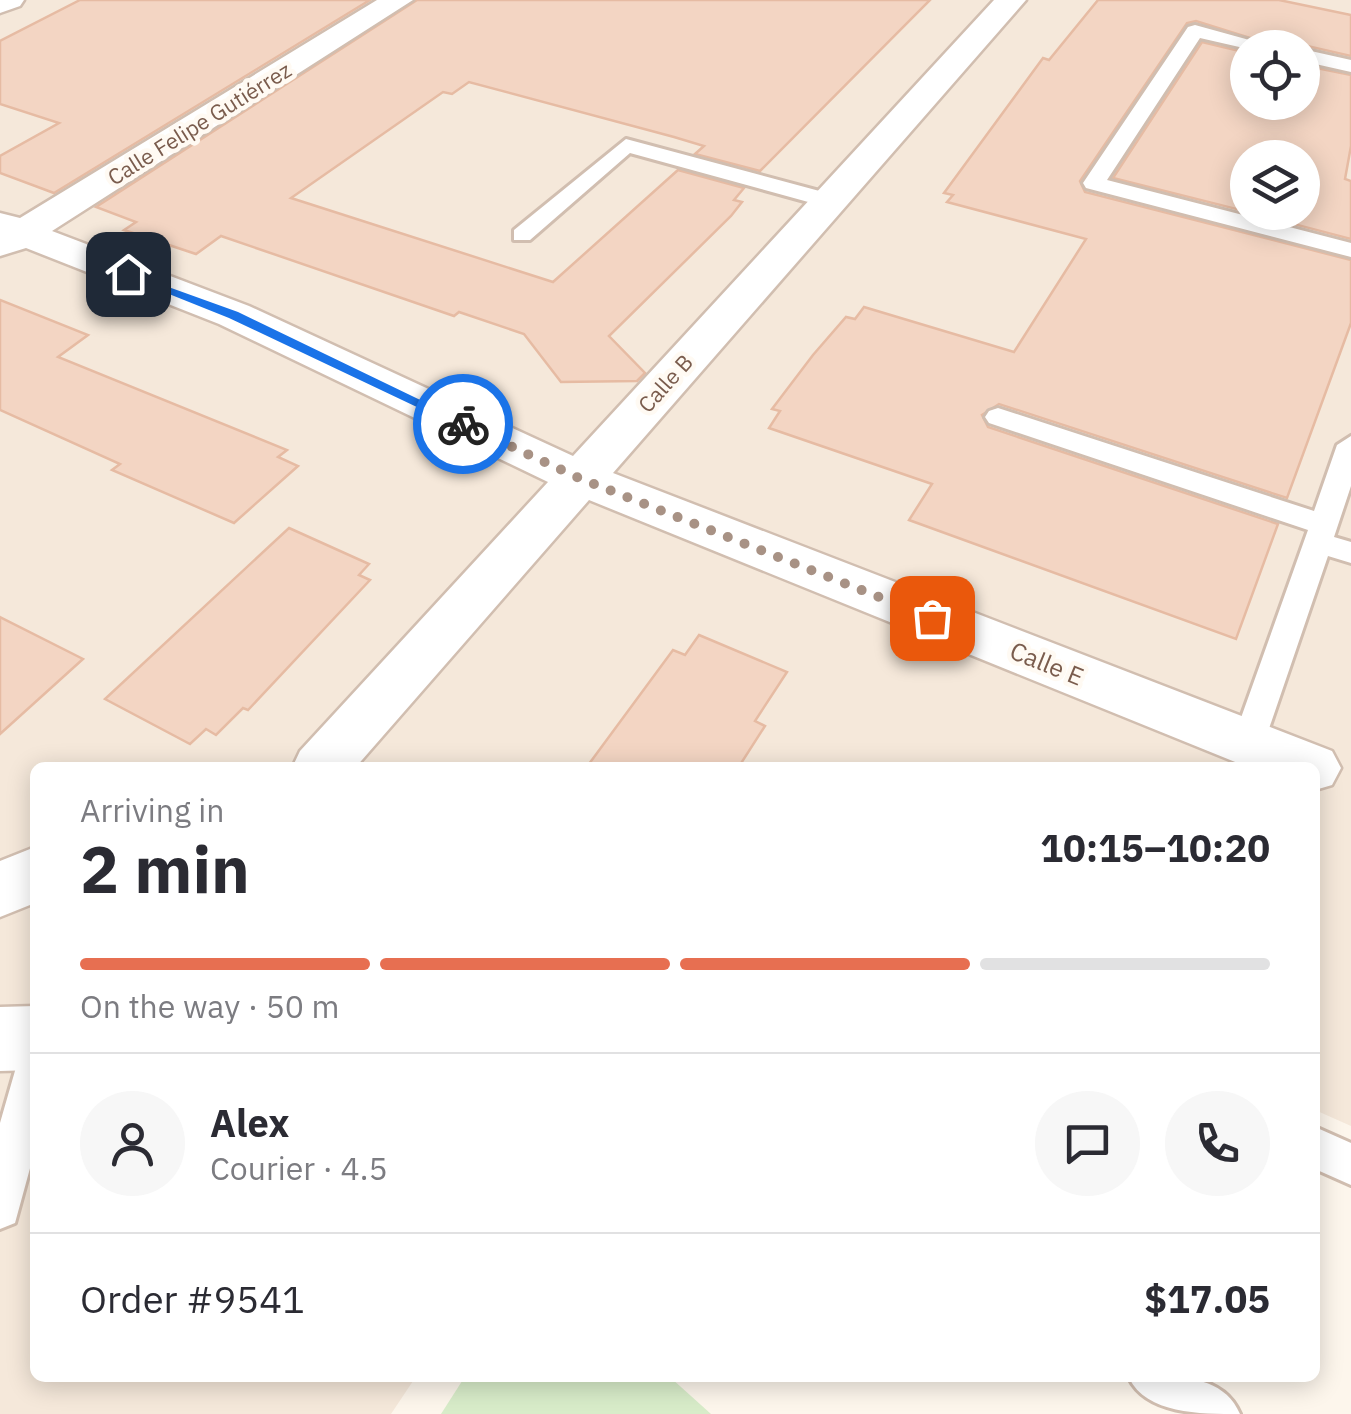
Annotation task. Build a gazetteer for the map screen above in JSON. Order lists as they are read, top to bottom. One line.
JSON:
{"streets":{"street":["Calle Felipe Gutiérrez","Calle B","Calle E"]},"crossings":[["Calle Felipe Gutiérrez","Calle E"],["Calle B","Calle E"]],"page":{"heading":["2 min","Arriving in","10:15–10:20"],"panel":["Alex","Courier · 4.5","Order #9541","$17.05"],"bar":"On the way · 50 m"}}
